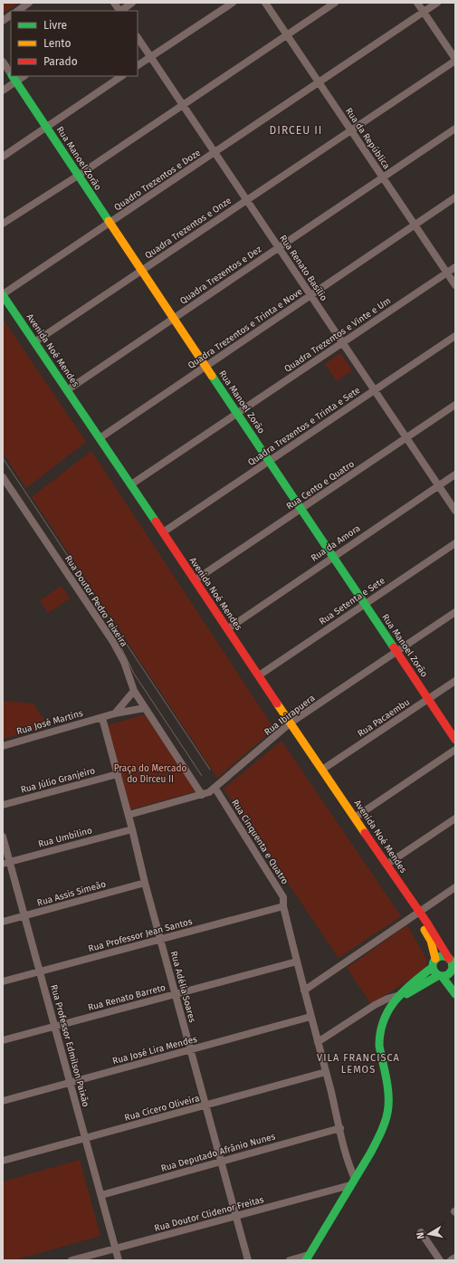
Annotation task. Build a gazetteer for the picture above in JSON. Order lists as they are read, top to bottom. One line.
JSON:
{"streets":{"street":["Rua da República","Rua Manoel Zorão","Quadro Trezentos e Doze","Quadra Trezentos e Onze","Rua Renato Basílio","Quadra Trezentos e Dez","Quadra Trezentos e Trinta e Nove","Quadra Trezentos e Vinte e Um","Avenida Noé Mendes","Quadra Trezentos e Trinta e Sete","Rua Cento e Quatro","Rua da Amora","Rua Doutor Pedro Teixeira","Rua Setenta e Sete","Rua Ibirapuera","Rua Pacaembu","Rua José Martins","Rua Júlio Granjeiro","Rua Umbilino","Rua Cinquenta e Quatro","Rua Assis Simeão","Rua Professor Jean Santos","Rua Adélia Soares","Rua Renato Barreto","Rua Professor Edmilson Paixão","Rua José Lira Mendes","Rua Cícero Oliveira","Rua Deputado Afrânio Nunes","Rua Doutor Clidenor Freitas"]},"crossings":[["Rua da República","Quadro Trezentos e Doze"],["Rua da República","Quadra Trezentos e Onze"],["Rua da República","Quadra Trezentos e Dez"],["Rua da República","Quadra Trezentos e Trinta e Nove"],["Rua da República","Quadra Trezentos e Vinte e Um"],["Rua Manoel Zorão","Quadro Trezentos e Doze"],["Rua Manoel Zorão","Quadra Trezentos e Onze"],["Rua Manoel Zorão","Quadra Trezentos e Dez"],["Rua Manoel Zorão","Quadra Trezentos e Trinta e Nove"],["Rua Manoel Zorão","Quadra Trezentos e Vinte e Um"],["Rua Manoel Zorão","Quadra Trezentos e Trinta e Sete"],["Rua Manoel Zorão","Rua Cento e Quatro"],["Rua Manoel Zorão","Rua da Amora"],["Rua Manoel Zorão","Rua Setenta e Sete"],["Rua Manoel Zorão","Rua Ibirapuera"],["Rua Manoel Zorão","Rua Pacaembu"],["Quadro Trezentos e Doze","Rua Renato Basílio"],["Quadro Trezentos e Doze","Avenida Noé Mendes"],["Quadra Trezentos e Onze","Rua Renato Basílio"],["Quadra Trezentos e Onze","Avenida Noé Mendes"],["Rua Renato Basílio","Quadra Trezentos e Dez"],["Rua Renato Basílio","Quadra Trezentos e Trinta e Nove"],["Rua Renato Basílio","Quadra Trezentos e Vinte e Um"],["Rua Renato Basílio","Quadra Trezentos e Trinta e Sete"],["Rua Renato Basílio","Rua Cento e Quatro"],["Rua Renato Basílio","Rua da Amora"],["Quadra Trezentos e Dez","Avenida Noé Mendes"],["Quadra Trezentos e Trinta e Nove","Avenida Noé Mendes"],["Quadra Trezentos e Vinte e Um","Avenida Noé Mendes"],["Avenida Noé Mendes","Quadra Trezentos e Trinta e Sete"],["Avenida Noé Mendes","Rua Cento e Quatro"],["Avenida Noé Mendes","Rua da Amora"],["Avenida Noé Mendes","Rua Setenta e Sete"],["Avenida Noé Mendes","Rua Ibirapuera"],["Avenida Noé Mendes","Rua Pacaembu"],["Rua Doutor Pedro Teixeira","Rua Ibirapuera"],["Rua Doutor Pedro Teixeira","Rua José Martins"],["Rua Ibirapuera","Rua Cinquenta e Quatro"],["Rua Ibirapuera","Rua Adélia Soares"],["Rua José Martins","Rua Adélia Soares"],["Rua Júlio Granjeiro","Rua Adélia Soares"],["Rua Umbilino","Rua Adélia Soares"],["Rua Umbilino","Rua Professor Edmilson Paixão"],["Rua Cinquenta e Quatro","Rua Professor Jean Santos"],["Rua Cinquenta e Quatro","Rua Renato Barreto"],["Rua Cinquenta e Quatro","Rua José Lira Mendes"],["Rua Cinquenta e Quatro","Rua Cícero Oliveira"],["Rua Cinquenta e Quatro","Rua Deputado Afrânio Nunes"],["Rua Cinquenta e Quatro","Rua Doutor Clidenor Freitas"],["Rua Assis Simeão","Rua Adélia Soares"],["Rua Assis Simeão","Rua Professor Edmilson Paixão"],["Rua Professor Jean Santos","Rua Adélia Soares"],["Rua Professor Jean Santos","Rua Professor Edmilson Paixão"],["Rua Adélia Soares","Rua Renato Barreto"],["Rua Adélia Soares","Rua José Lira Mendes"],["Rua Adélia Soares","Rua Cícero Oliveira"],["Rua Adélia Soares","Rua Deputado Afrânio Nunes"],["Rua Adélia Soares","Rua Doutor Clidenor Freitas"],["Rua Renato Barreto","Rua Professor Edmilson Paixão"],["Rua Professor Edmilson Paixão","Rua José Lira Mendes"],["Rua Professor Edmilson Paixão","Rua Cícero Oliveira"],["Rua Professor Edmilson Paixão","Rua Deputado Afrânio Nunes"],["Rua Professor Edmilson Paixão","Rua Doutor Clidenor Freitas"]],"districts":["DIRCEU II","VILA FRANCISCA LEMOS"],"parks":["Praça do Mercado do Dirceu II"],"legend":["Livre","Lento","Parado"],"north":"left"}
